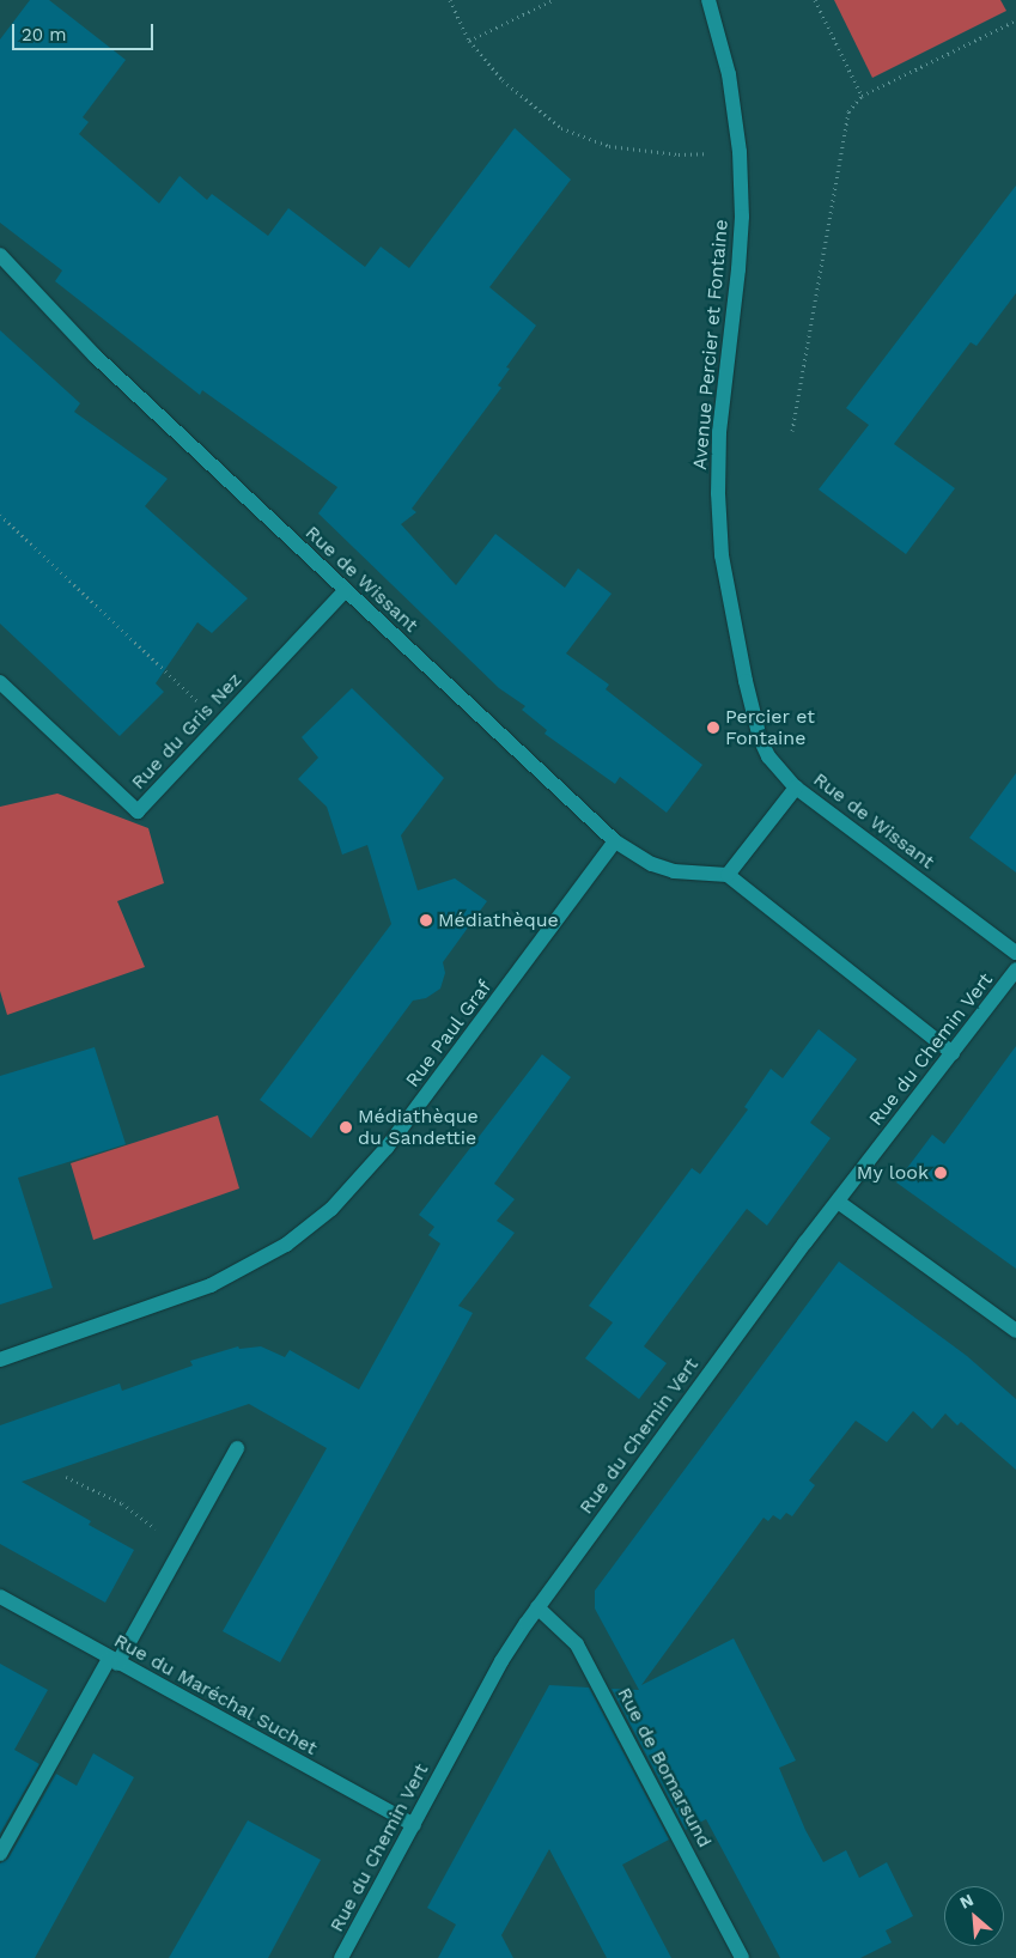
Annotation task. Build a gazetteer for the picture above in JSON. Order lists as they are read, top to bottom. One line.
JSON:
{"streets":{"street":["Avenue Percier et Fontaine","Rue de Wissant","Rue du Gris Nez","Rue Paul Graf","Rue du Chemin Vert","Rue du Maréchal Suchet","Rue de Bomarsund"]},"crossings":[["Avenue Percier et Fontaine","Rue de Wissant"],["Rue de Wissant","Rue du Gris Nez"],["Rue de Wissant","Rue Paul Graf"],["Rue du Chemin Vert","Rue du Maréchal Suchet"],["Rue du Chemin Vert","Rue de Bomarsund"]],"places":["Percier et Fontaine","Médiathèque","Médiathèque du Sandettie","My look"],"scale_bar":"20 m","north":"top left"}
